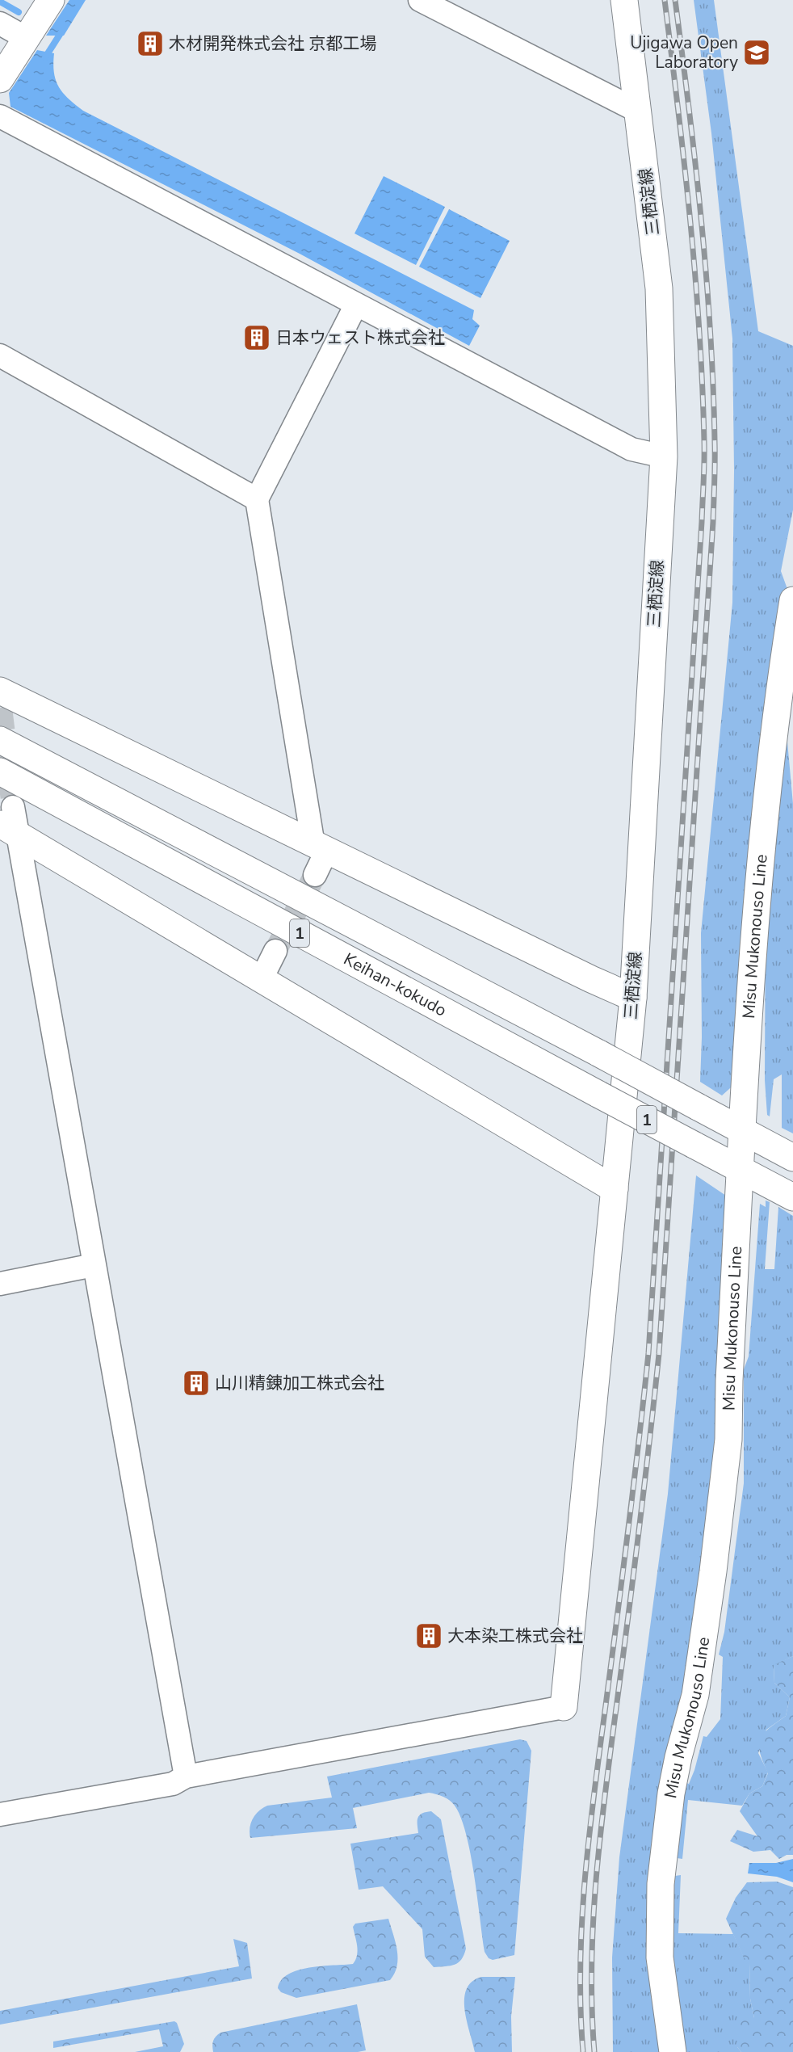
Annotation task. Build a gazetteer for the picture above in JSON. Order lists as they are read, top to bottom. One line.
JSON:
{"streets":{"main road":["三栖淀線","1","Misu Mukonouso Line","Keihan-kokudo"]},"crossings":[["Misu Mukonouso Line","Keihan-kokudo"]],"places":{"building":["木材開発株式会社 京都工場","日本ウェスト株式会社","山川精錬加工株式会社","大本染工株式会社"],"school or university":["Ujigawa Open Laboratory"]}}
